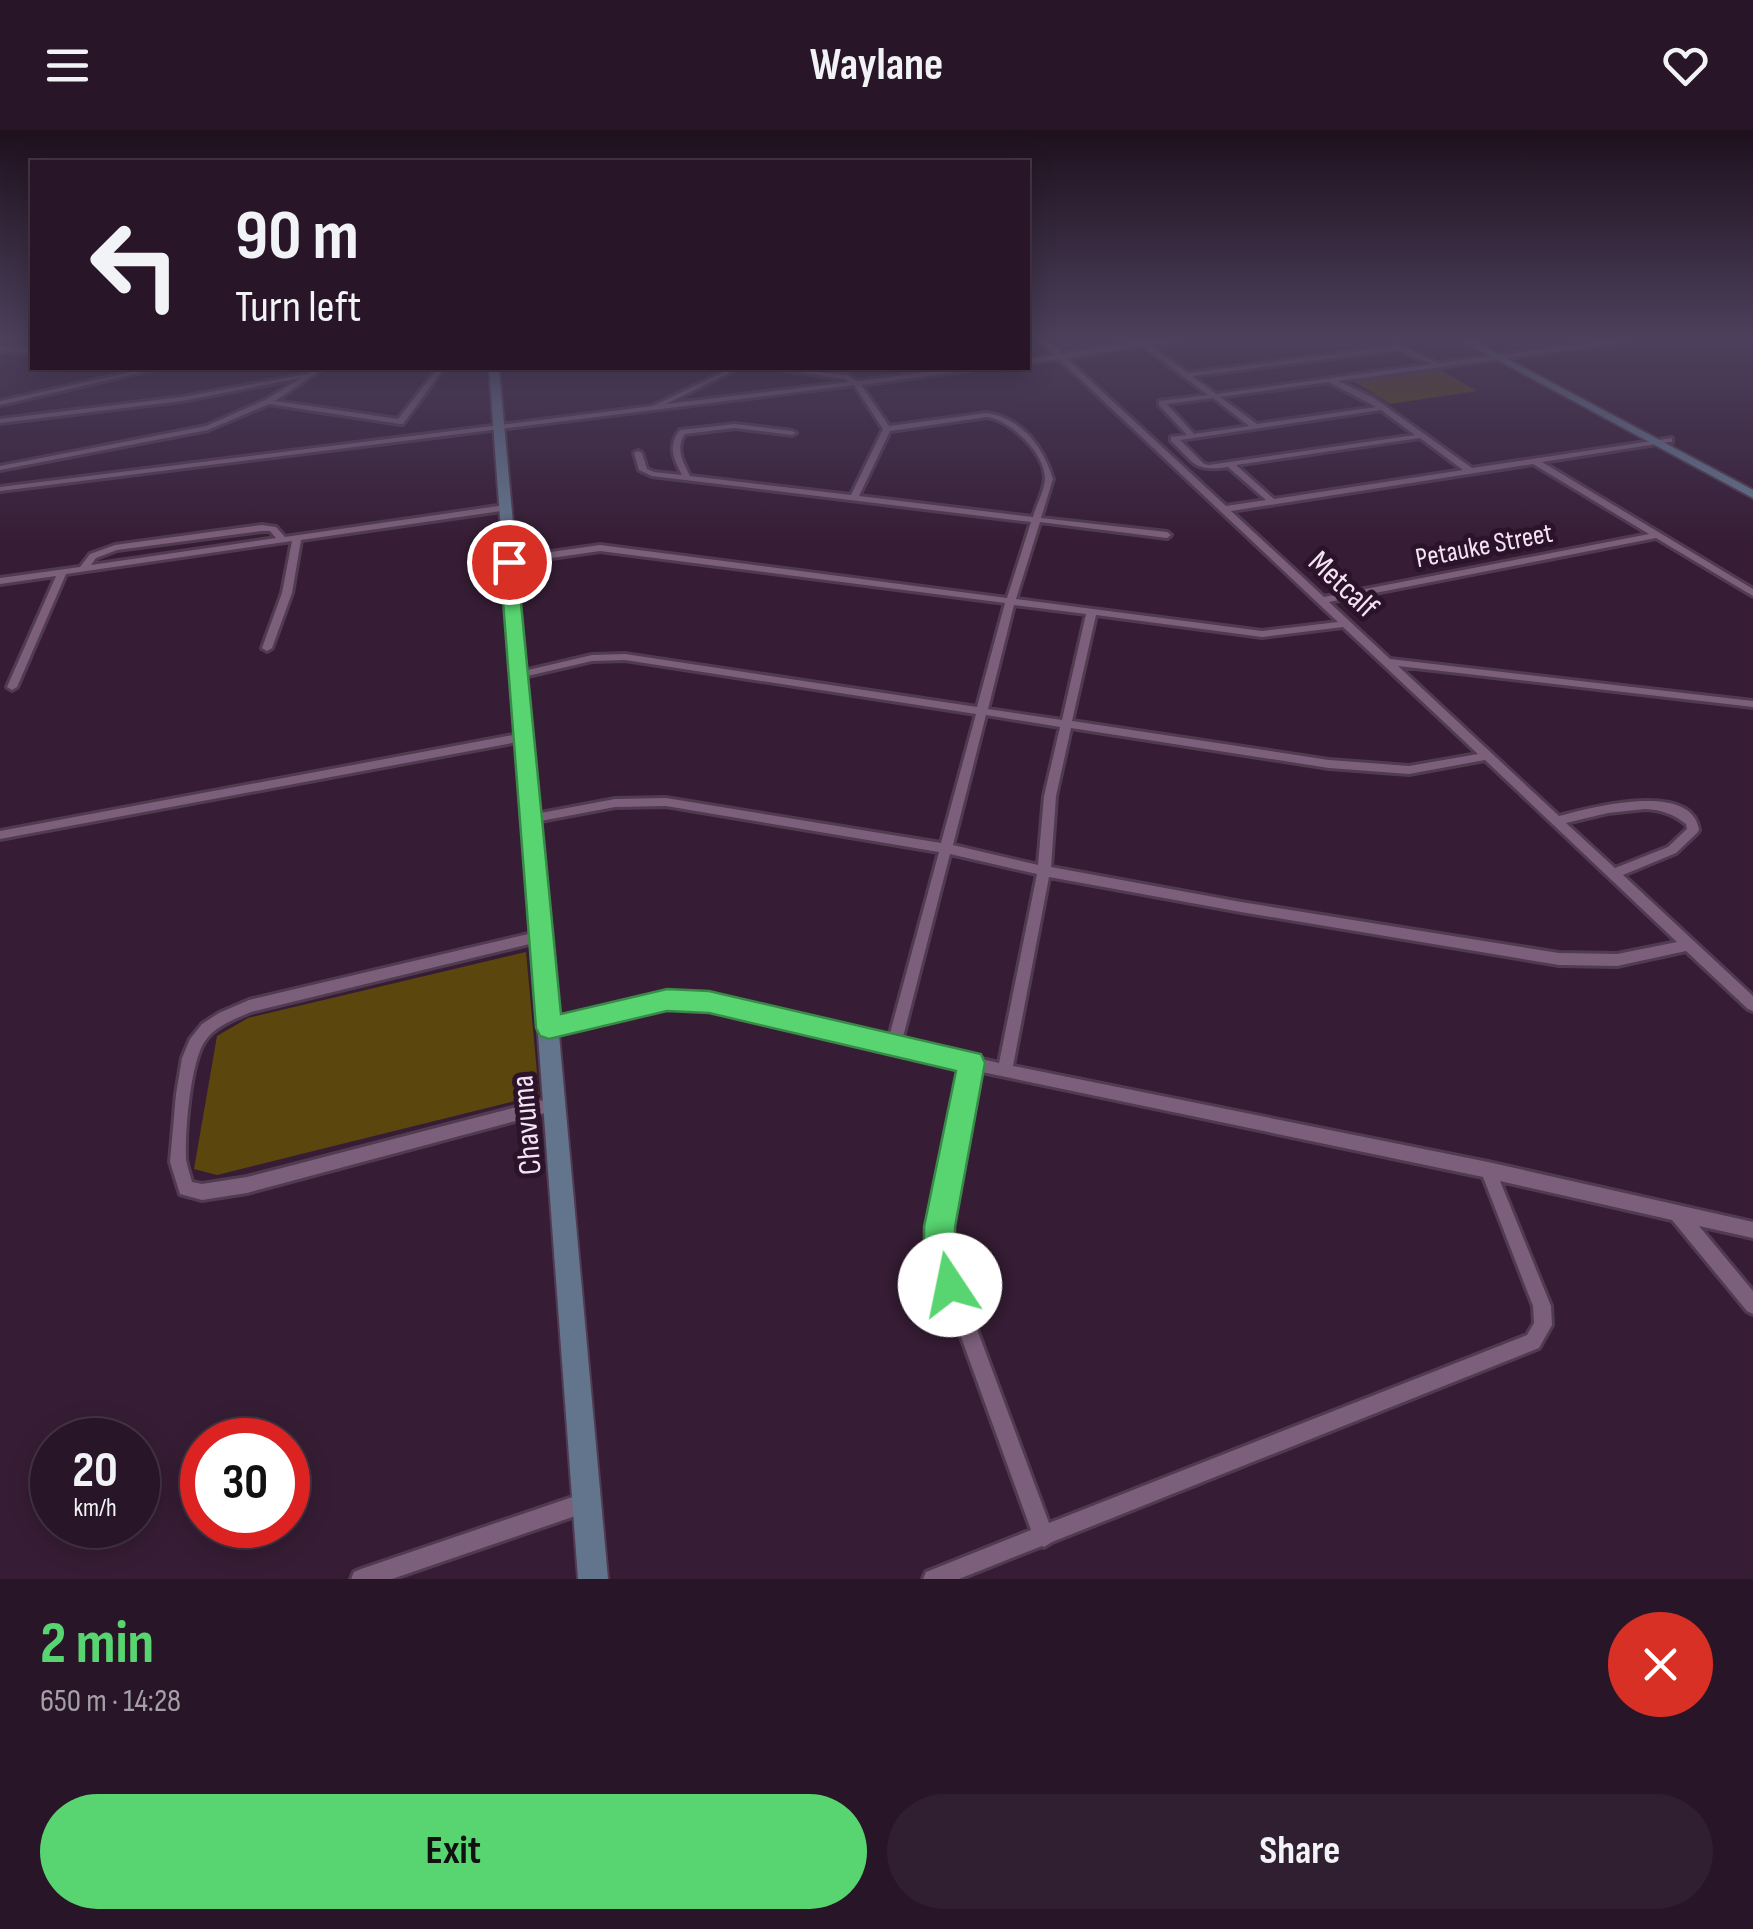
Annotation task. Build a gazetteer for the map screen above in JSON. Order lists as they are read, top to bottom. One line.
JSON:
{"streets":{"street":["Petauke Street","Metcalf","Chavuma"]},"crossings":[["Petauke Street","Metcalf"]],"page":{"header":"Waylane","turn":["90 m","Turn left"],"speed":"20 km/h","limit":"30","heading":["2 min","650 m · 14:28"],"buttons":["Exit","Share"]}}
